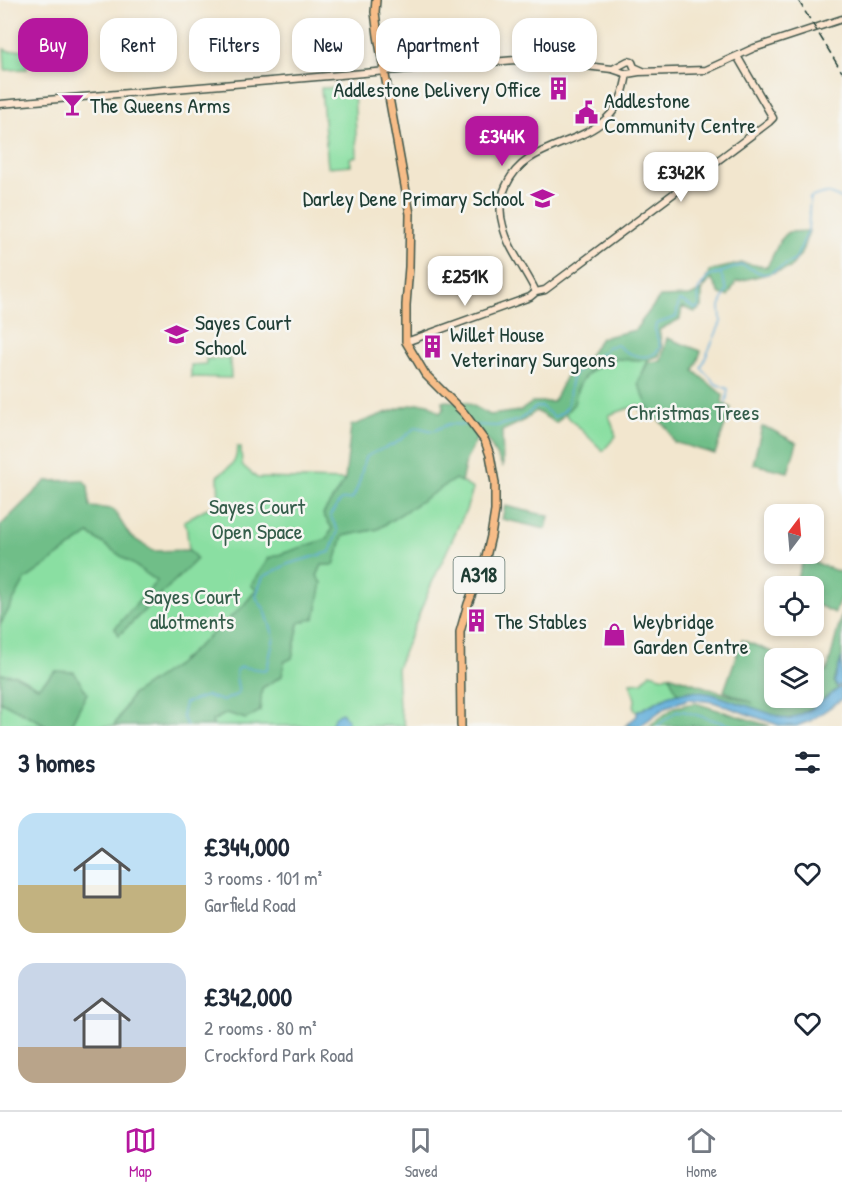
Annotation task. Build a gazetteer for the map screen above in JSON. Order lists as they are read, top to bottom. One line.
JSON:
{"streets":{"main road":["A318"]},"parks":["Christmas Trees","Sayes Court Open Space","Sayes Court allotments"],"places":{"building":["Addlestone Delivery Office","Willet House Veterinary Surgeons","The Stables"],"bar":["The Queens Arms"],"public building":["Addlestone Community Centre"],"school or university":["Darley Dene Primary School","Sayes Court School"],"shop":["Weybridge Garden Centre"]},"north":"top","page":{"chip":["Buy","Rent","Filters","New","Apartment","House"],"price":["£344K","£342K","£251K"],"heading":"3 homes","list":[{"name":"£344,000","note":"3 rooms · 101 m² · Garfield Road"},{"name":"£342,000","note":"2 rooms · 80 m² · Crockford Park Road"}],"tabs":["Map","Saved","Home"]}}
